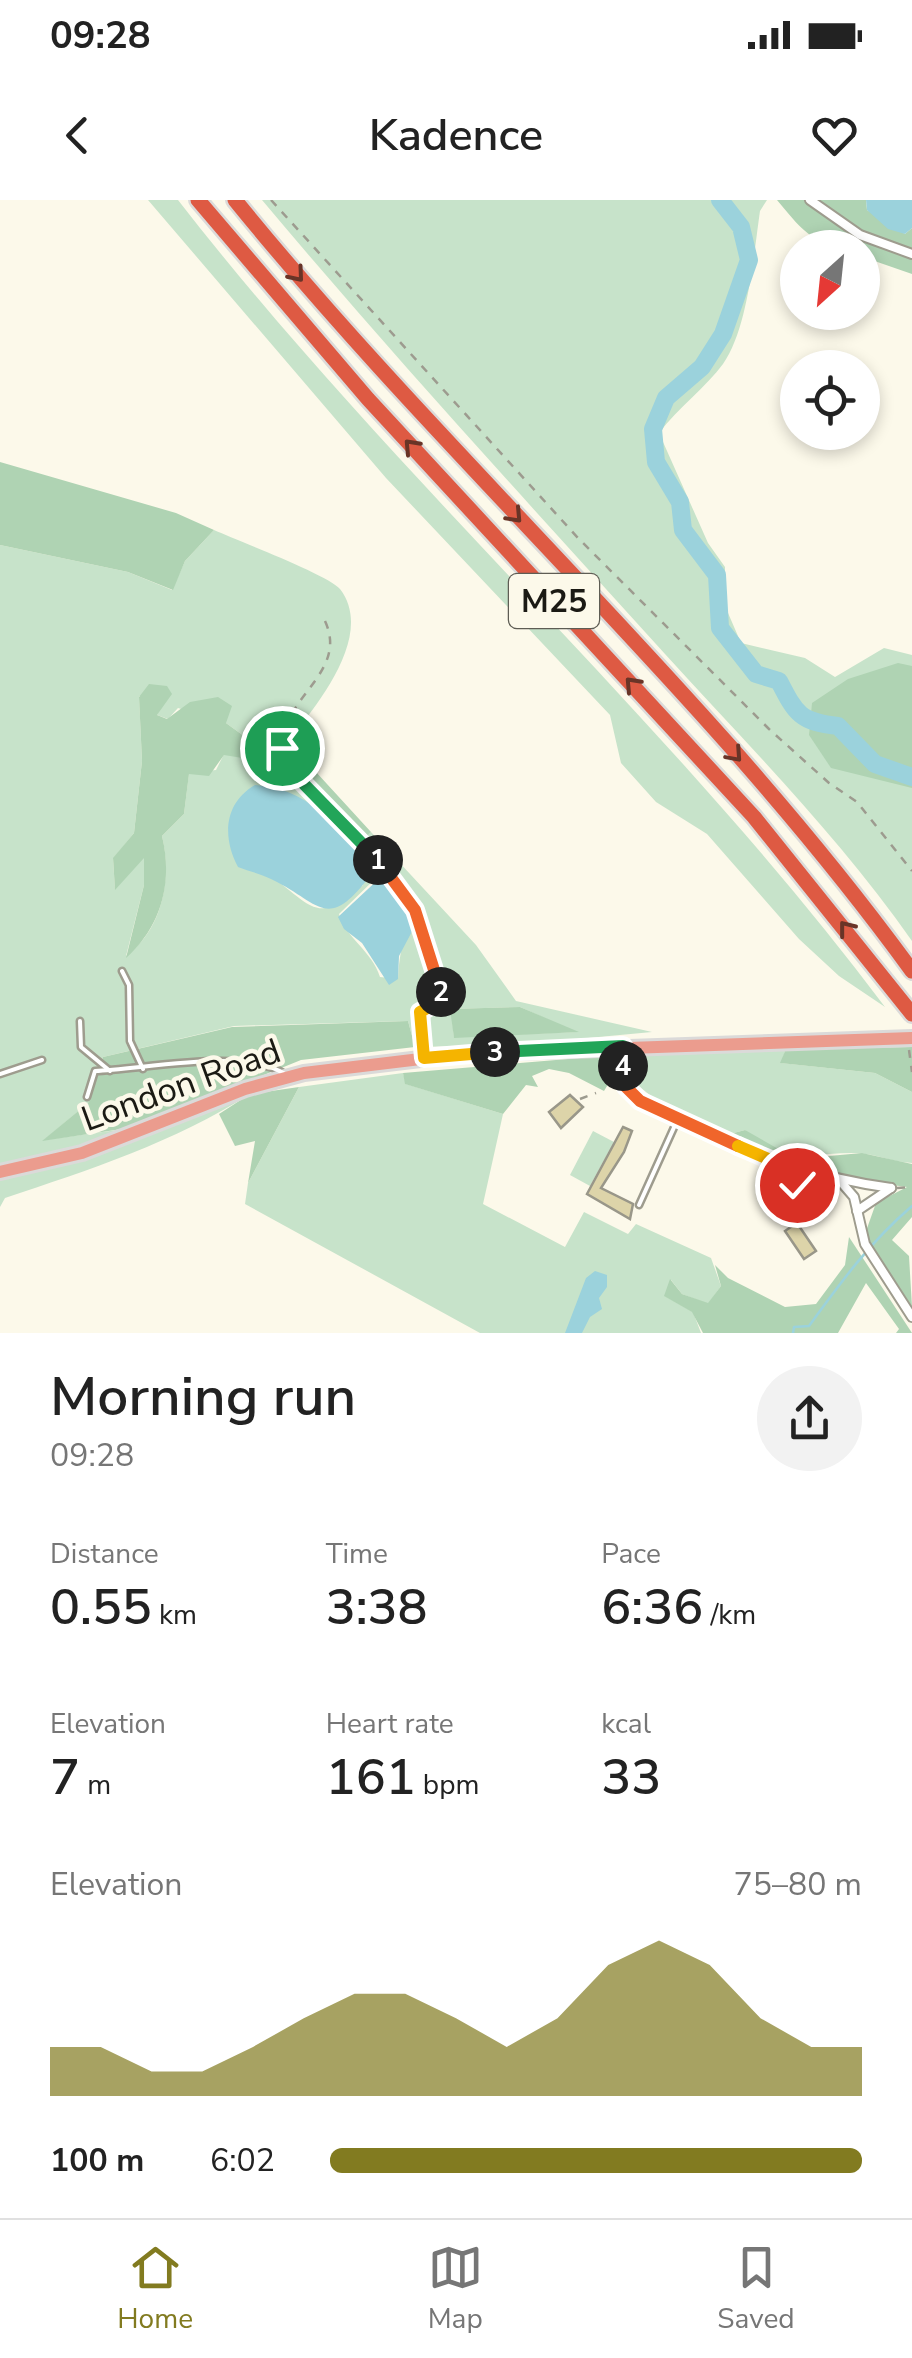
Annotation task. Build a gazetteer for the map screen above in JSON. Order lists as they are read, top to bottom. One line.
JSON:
{"streets":{"highway":["M25"],"main road":["London Road"]},"north":"bottom left","page":{"status":"09:28","header":"Kadence","pins":["1","2","3","4"],"heading":["Morning run","09:28"],"stats":[["Distance","0.55 km"],["Time","3:38"],["Pace","6:36 /km"],["Elevation","7 m"],["Heart rate","161 bpm"],["kcal","33"]],"chart":["Elevation","75–80 m"],"list":[{"name":"100 m","note":"6:02"}],"tabs":["Home","Map","Saved"]}}
